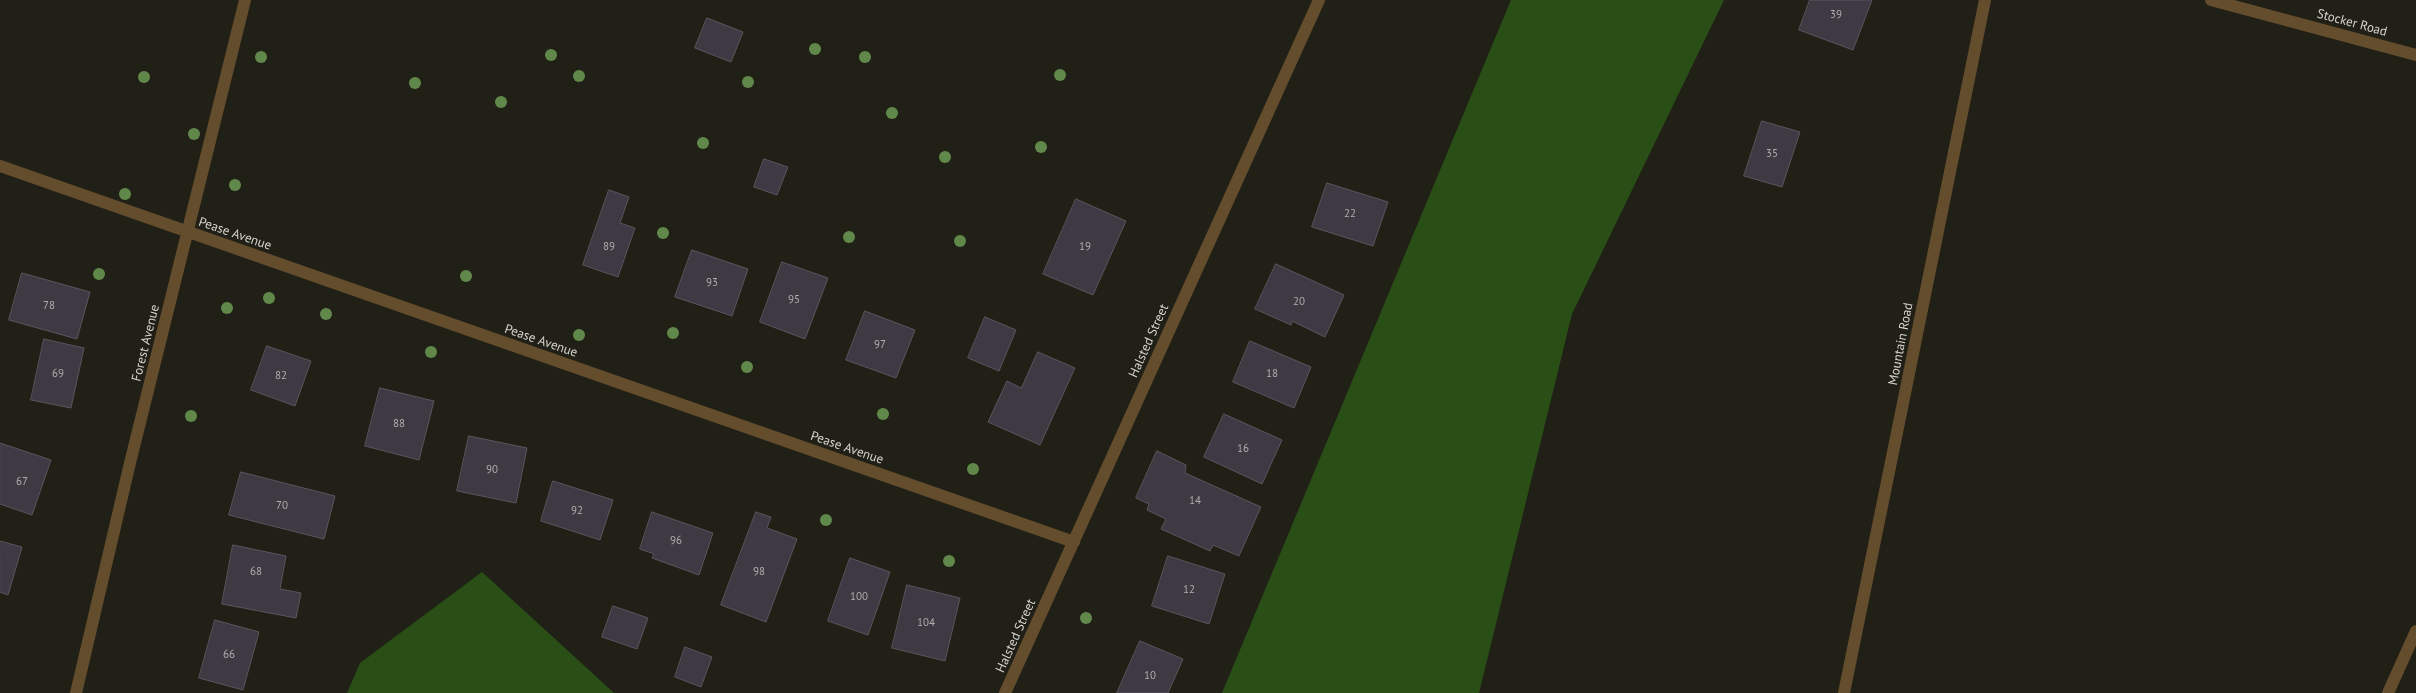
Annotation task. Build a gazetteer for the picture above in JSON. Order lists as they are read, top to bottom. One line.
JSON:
{"streets":{"street":["Stocker Road","Pease Avenue","Halsted Street","Forest Avenue","Mountain Road"]},"crossings":[["Pease Avenue","Halsted Street"],["Pease Avenue","Forest Avenue"]],"house_numbers":["39","35","22","89","19","93","95","20","78","97","69","18","82","88","16","90","67","14","70","92","96","68","98","12","100","104","66","10"]}
